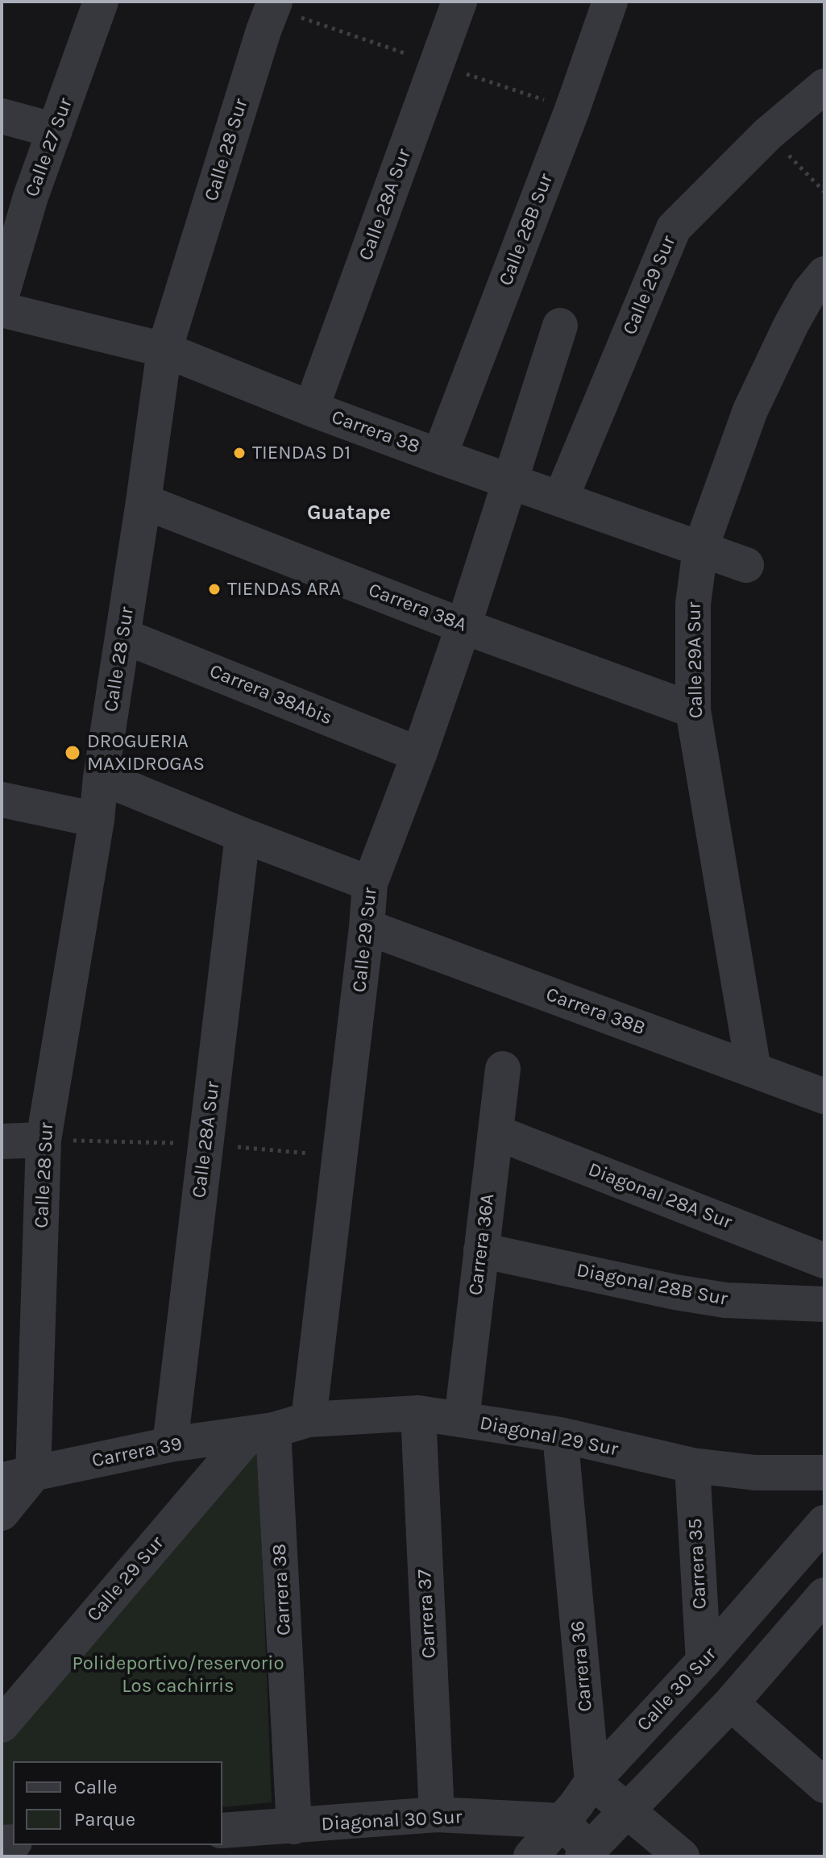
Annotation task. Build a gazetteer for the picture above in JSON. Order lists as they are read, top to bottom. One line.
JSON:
{"streets":{"street":["Calle 27 Sur","Calle 28 Sur","Calle 28A Sur","Calle 28B Sur","Calle 29 Sur","Carrera 38","Carrera 38A","Calle 29A Sur","Carrera 38Abis","Carrera 38B","Diagonal 28A Sur","Carrera 36A","Diagonal 28B Sur","Diagonal 29 Sur","Carrera 39","Carrera 35","Carrera 37","Carrera 36","Calle 30 Sur","Diagonal 30 Sur"]},"crossings":[["Calle 28 Sur","Carrera 38"],["Calle 28 Sur","Carrera 38A"],["Calle 28 Sur","Carrera 38Abis"],["Calle 28 Sur","Carrera 39"],["Calle 28A Sur","Carrera 38"],["Calle 28A Sur","Carrera 39"],["Calle 28B Sur","Carrera 38"],["Calle 29 Sur","Carrera 38"],["Calle 29 Sur","Carrera 38A"],["Calle 29 Sur","Carrera 38Abis"],["Calle 29 Sur","Carrera 38B"],["Calle 29 Sur","Diagonal 29 Sur"],["Calle 29 Sur","Carrera 39"],["Carrera 38","Calle 29A Sur"],["Carrera 38","Diagonal 29 Sur"],["Carrera 38","Carrera 39"],["Carrera 38","Diagonal 30 Sur"],["Carrera 38A","Calle 29A Sur"],["Calle 29A Sur","Carrera 38B"],["Diagonal 28A Sur","Carrera 36A"],["Carrera 36A","Diagonal 28B Sur"],["Carrera 36A","Diagonal 29 Sur"],["Diagonal 29 Sur","Carrera 39"],["Diagonal 29 Sur","Carrera 35"],["Diagonal 29 Sur","Carrera 37"],["Diagonal 29 Sur","Carrera 36"],["Carrera 35","Calle 30 Sur"],["Carrera 37","Diagonal 30 Sur"],["Carrera 36","Calle 30 Sur"],["Calle 30 Sur","Diagonal 30 Sur"]],"districts":["Guatape"],"parks":["Polideportivo/reservorio Los cachirris"],"places":["TIENDAS D1","TIENDAS ARA","DROGUERIA MAXIDROGAS"],"legend":["Calle","Parque"]}
